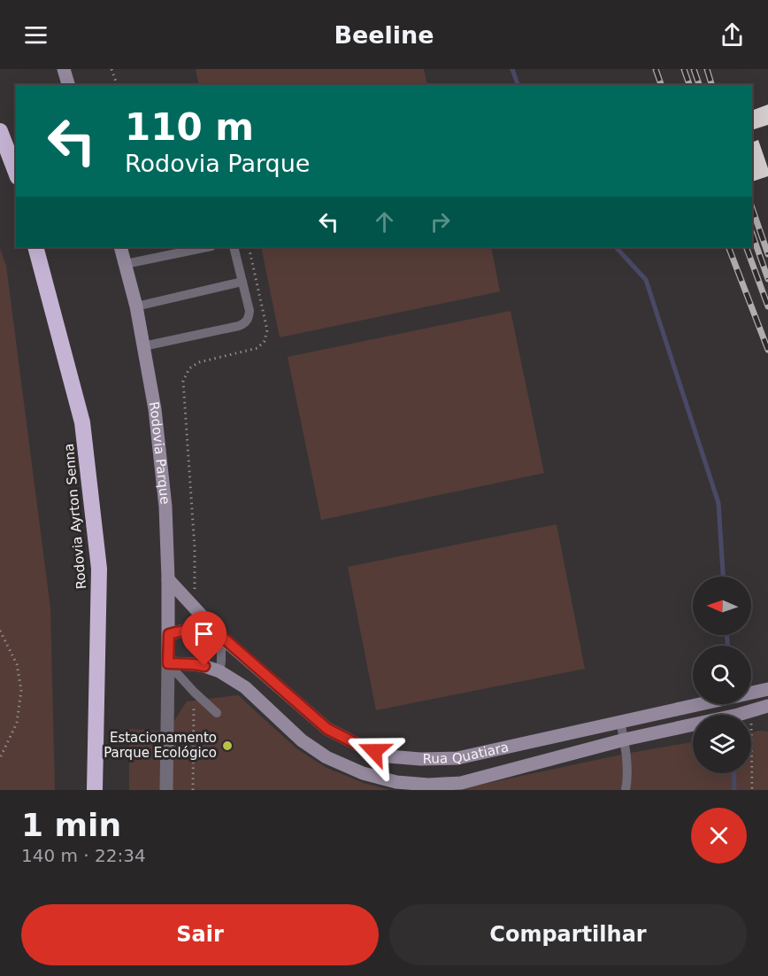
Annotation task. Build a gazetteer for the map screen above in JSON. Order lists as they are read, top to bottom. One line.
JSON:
{"streets":{"highway":["Rodovia Ayrton Senna"],"street":["Rodovia Parque","Rua Quatiara"]},"crossings":[["Rodovia Parque","Rua Quatiara"]],"places":["Estacionamento Parque Ecológico"],"north":"left","page":{"header":"Beeline","turn":["110 m","Rodovia Parque"],"heading":["1 min","140 m · 22:34"],"buttons":["Sair","Compartilhar"]}}
